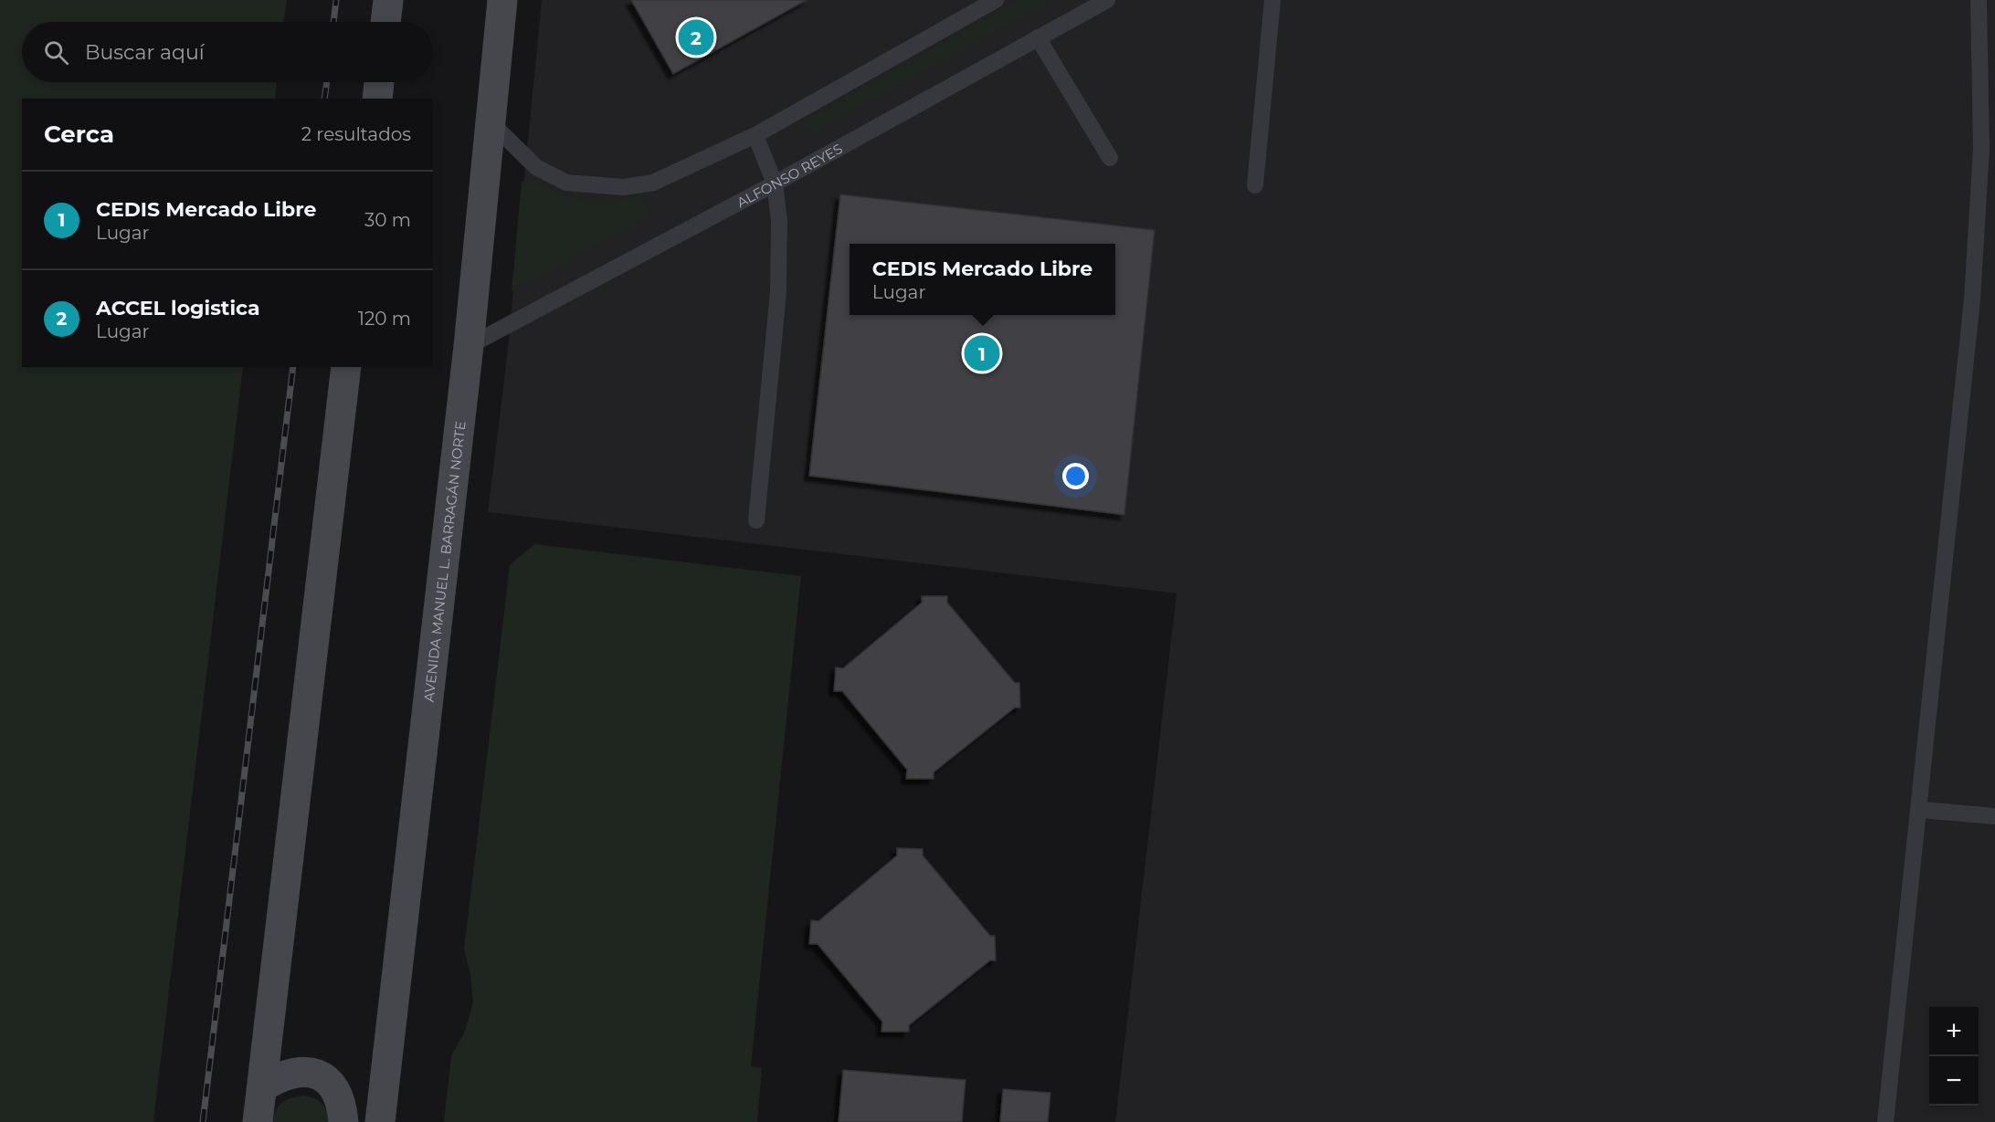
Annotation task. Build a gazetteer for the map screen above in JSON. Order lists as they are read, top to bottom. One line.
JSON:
{"streets":{"main road":["AVENIDA MANUEL L. BARRAGÁN NORTE"],"lane":["ALFONSO REYES"]},"crossings":[["ALFONSO REYES","AVENIDA MANUEL L. BARRAGÁN NORTE"]],"page":{"pins":["2","1"],"search":"Buscar aquí","heading":["Cerca","2 resultados"],"list":[{"mark":"1","name":"CEDIS Mercado Libre","note":"Lugar","value":"30 m"},{"mark":"2","name":"ACCEL logistica","note":"Lugar","value":"120 m"}],"popup":["CEDIS Mercado Libre","Lugar"],"map_buttons":["+","−"]}}
